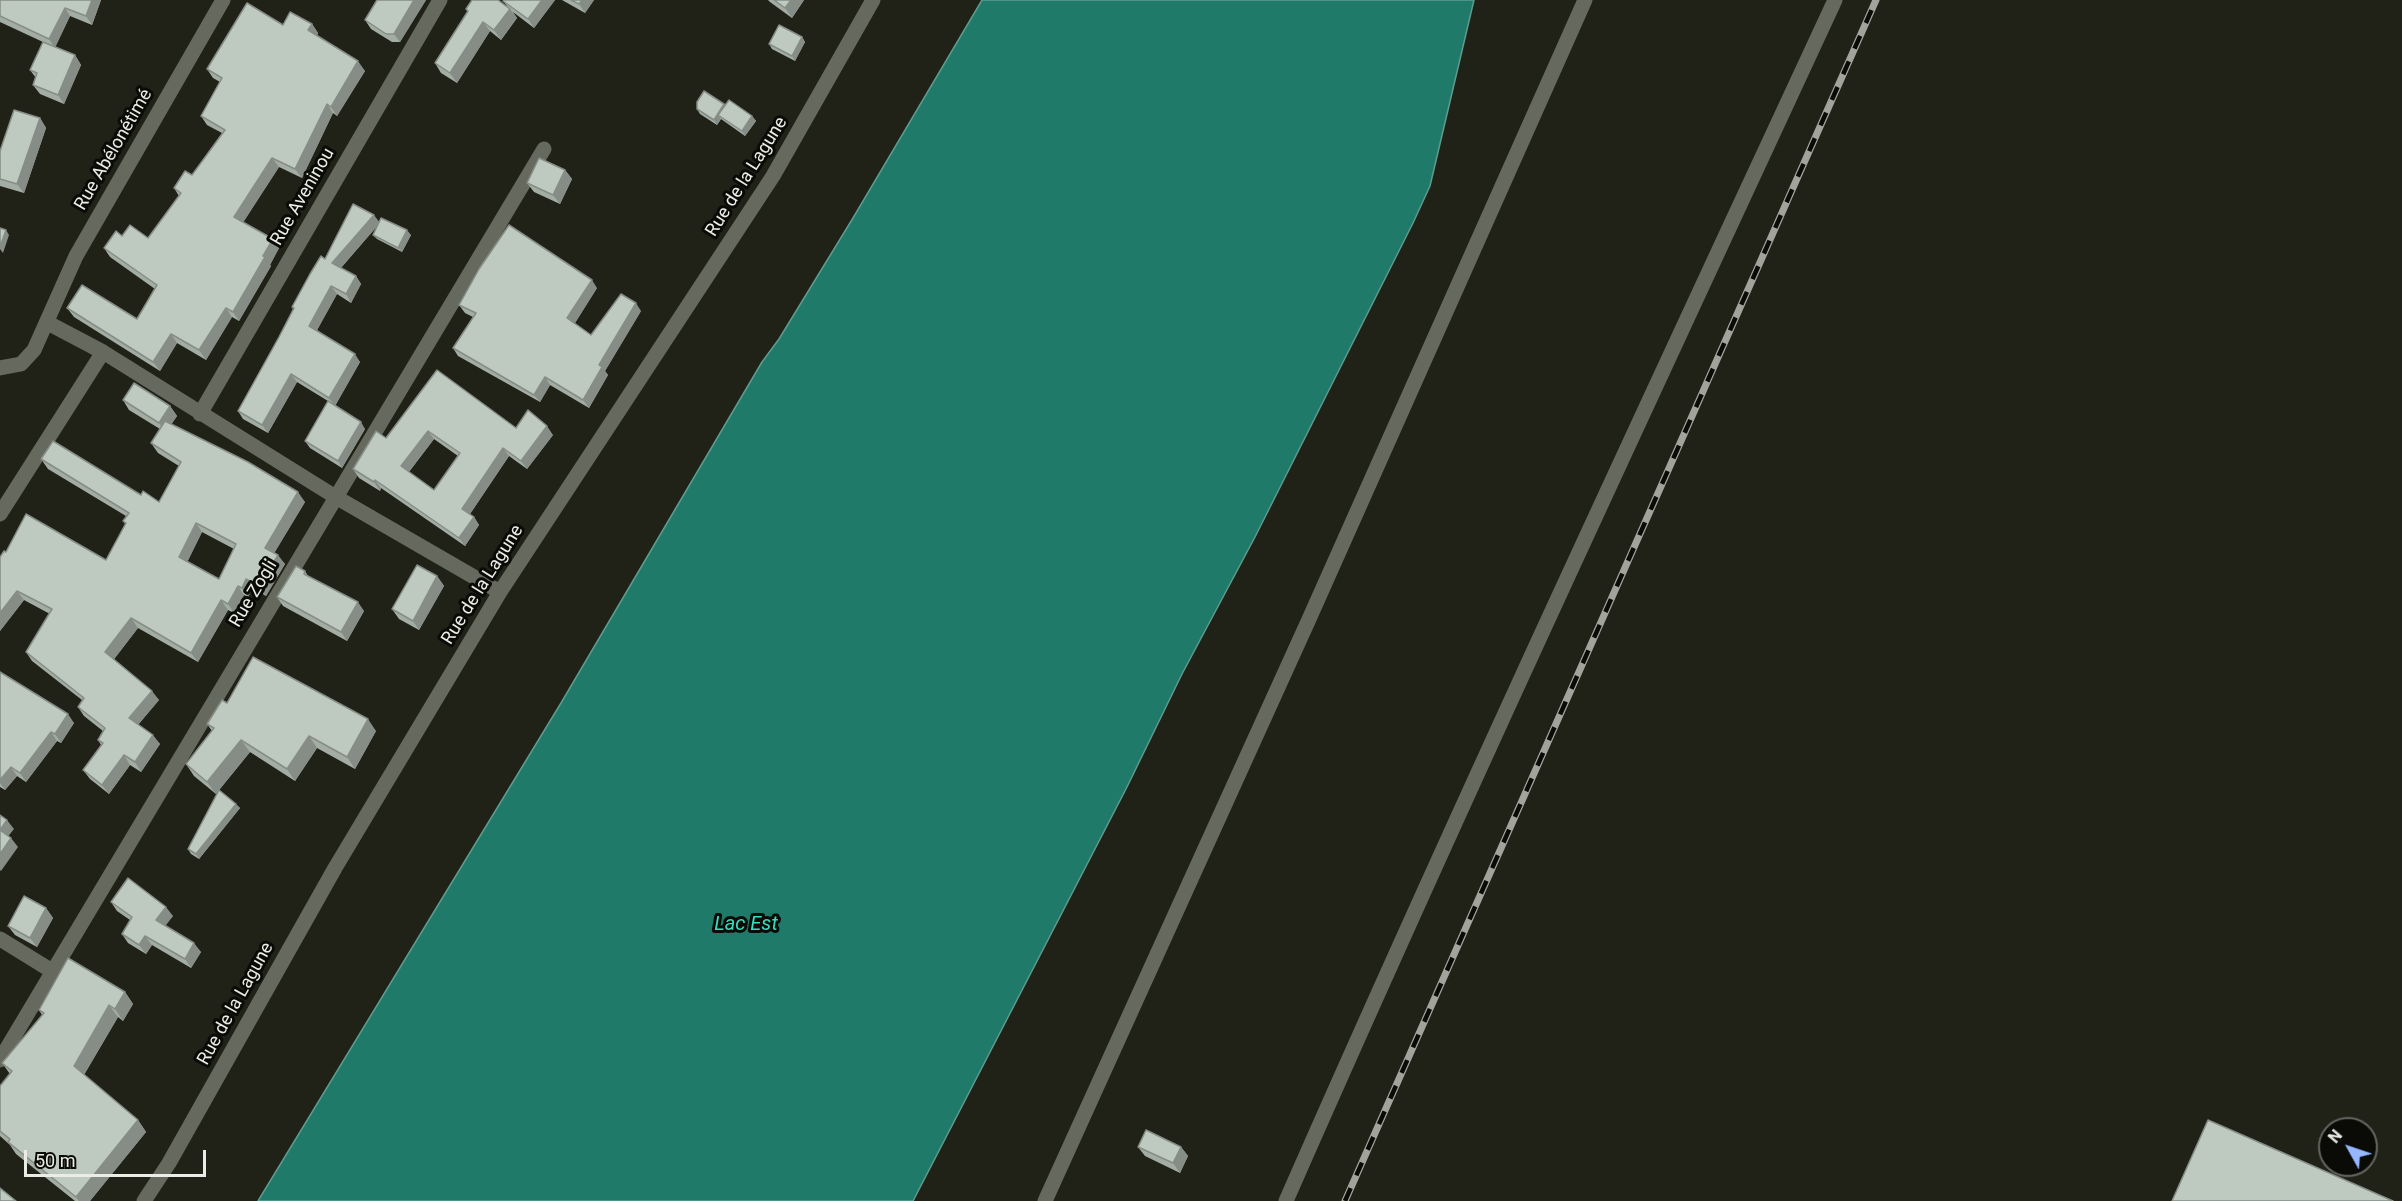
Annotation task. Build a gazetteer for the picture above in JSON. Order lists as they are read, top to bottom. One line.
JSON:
{"streets":{"street":["Rue Abélonétimé","Rue de la Lagune","Rue Aveninou","Rue Zogli"]},"water":["Lac Est"],"scale_bar":"50 m","north":"top left"}
